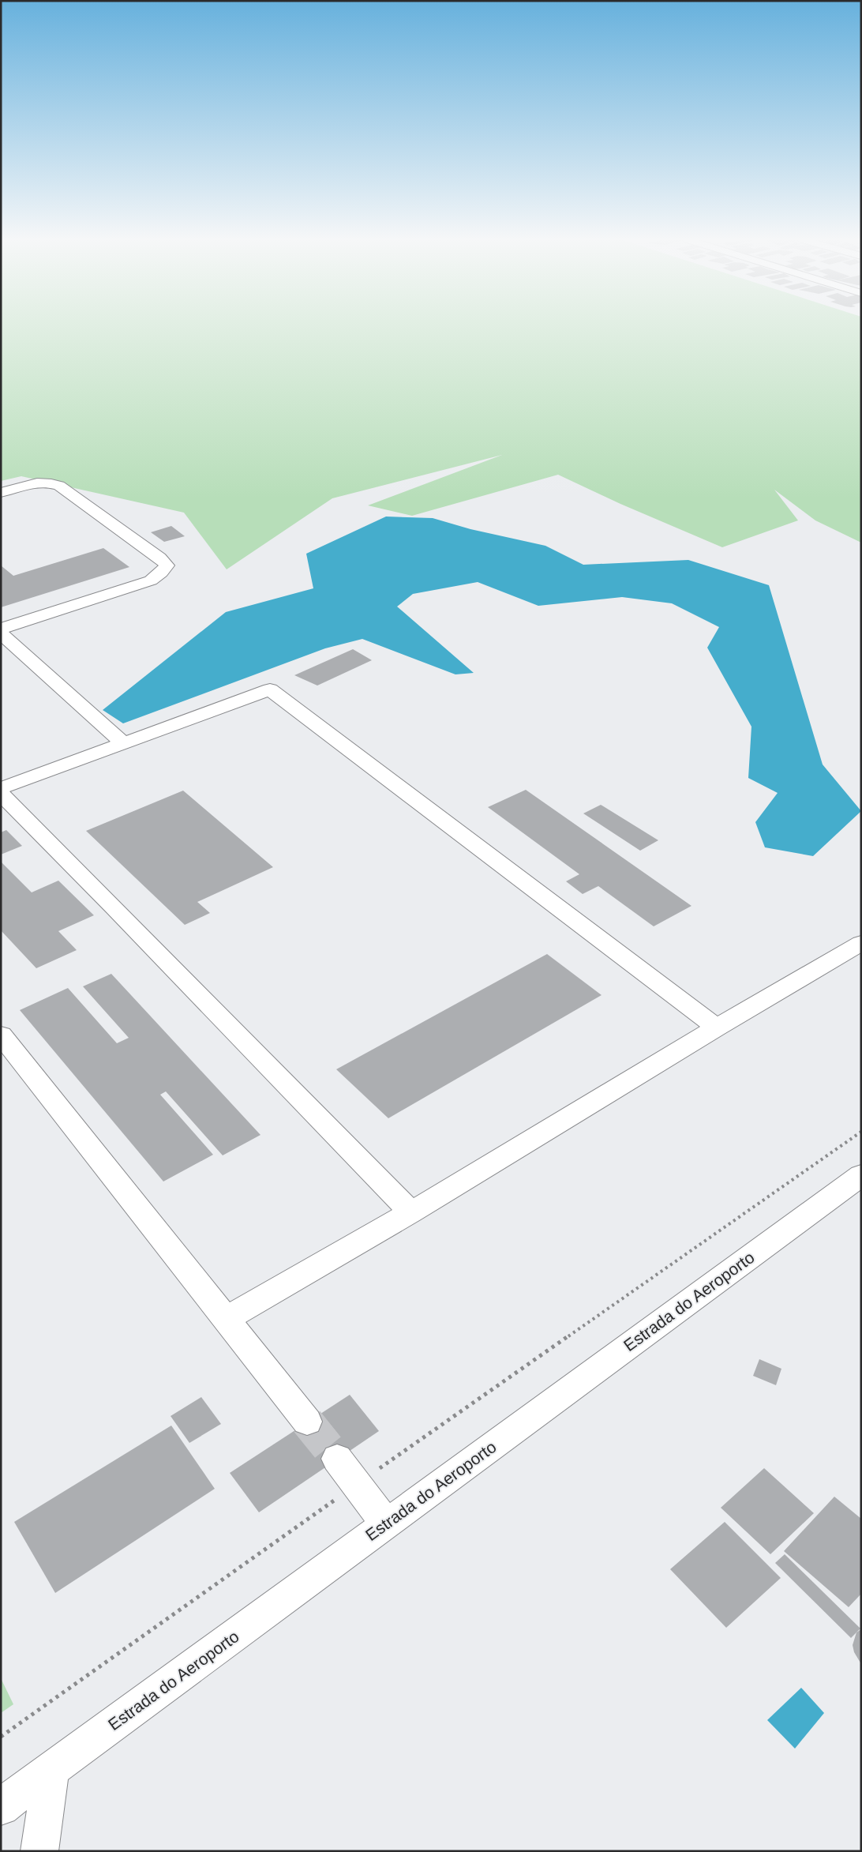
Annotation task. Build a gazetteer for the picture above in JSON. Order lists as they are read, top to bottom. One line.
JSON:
{"streets":{"street":["Estrada do Aeroporto"]}}
